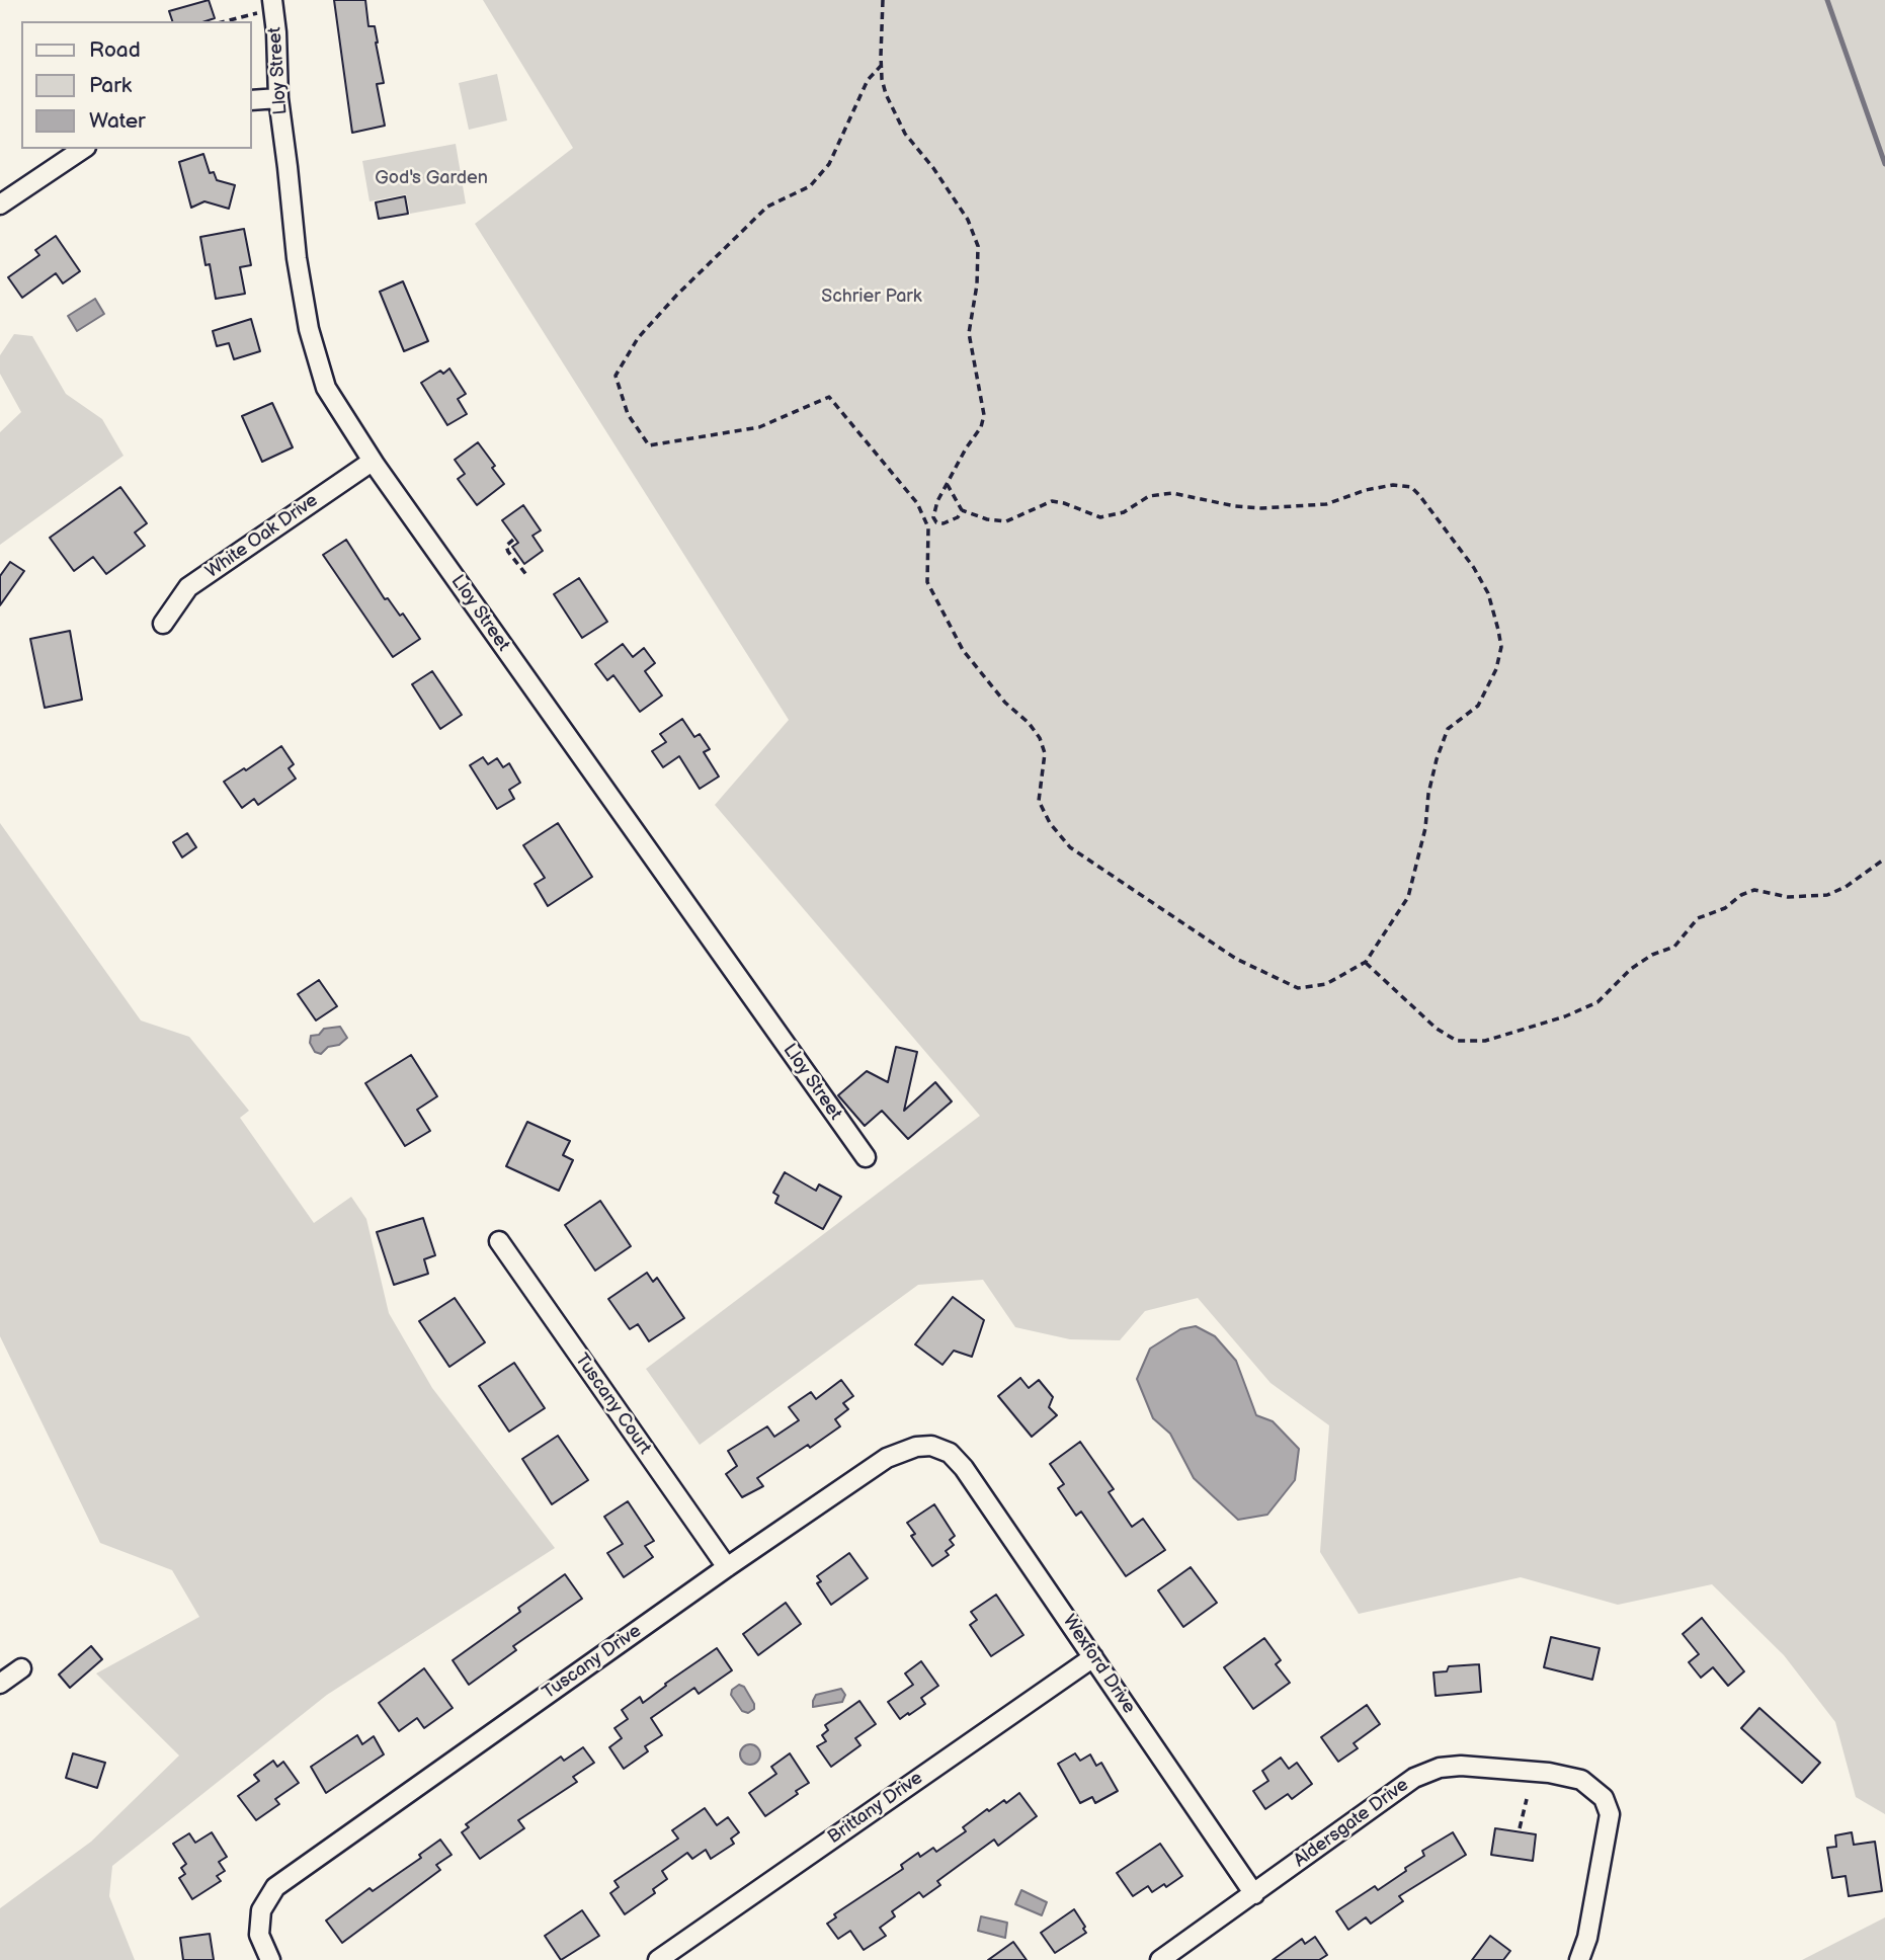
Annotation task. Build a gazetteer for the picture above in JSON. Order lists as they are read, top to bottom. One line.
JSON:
{"streets":{"street":["Lloy Street","White Oak Drive","Tuscany Court","Tuscany Drive","Wexford Drive","Brittany Drive","Aldersgate Drive"]},"crossings":[["Lloy Street","White Oak Drive"],["Tuscany Court","Tuscany Drive"],["Tuscany Drive","Wexford Drive"],["Wexford Drive","Brittany Drive"],["Wexford Drive","Aldersgate Drive"]],"parks":["God's Garden","Schrier Park"],"legend":["Road","Park","Water"]}
